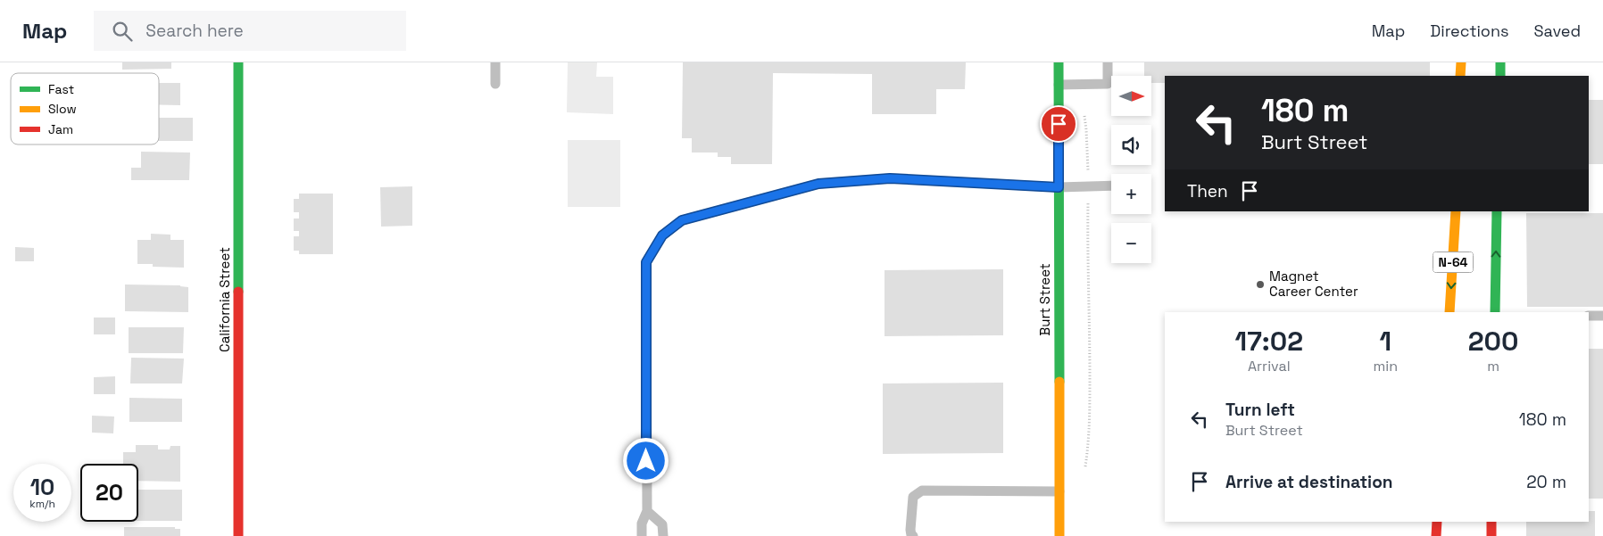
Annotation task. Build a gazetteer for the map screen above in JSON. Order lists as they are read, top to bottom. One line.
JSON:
{"streets":{"street":["N-64","California Street","Burt Street"]},"places":["Magnet Career Center"],"legend":["Fast","Slow","Jam"],"north":"right","page":{"header":"Map","search":"Search here","nav":["Map","Directions","Saved"],"map_buttons":["+","−"],"turn":["180 m","Burt Street"],"then":"Then","eta":["17:02","Arrival","1","min","200","m"],"list":[{"name":"Turn left","note":"Burt Street","value":"180 m"},{"name":"Arrive at destination","value":"20 m"}],"speed":"10 km/h","limit":"20"}}
